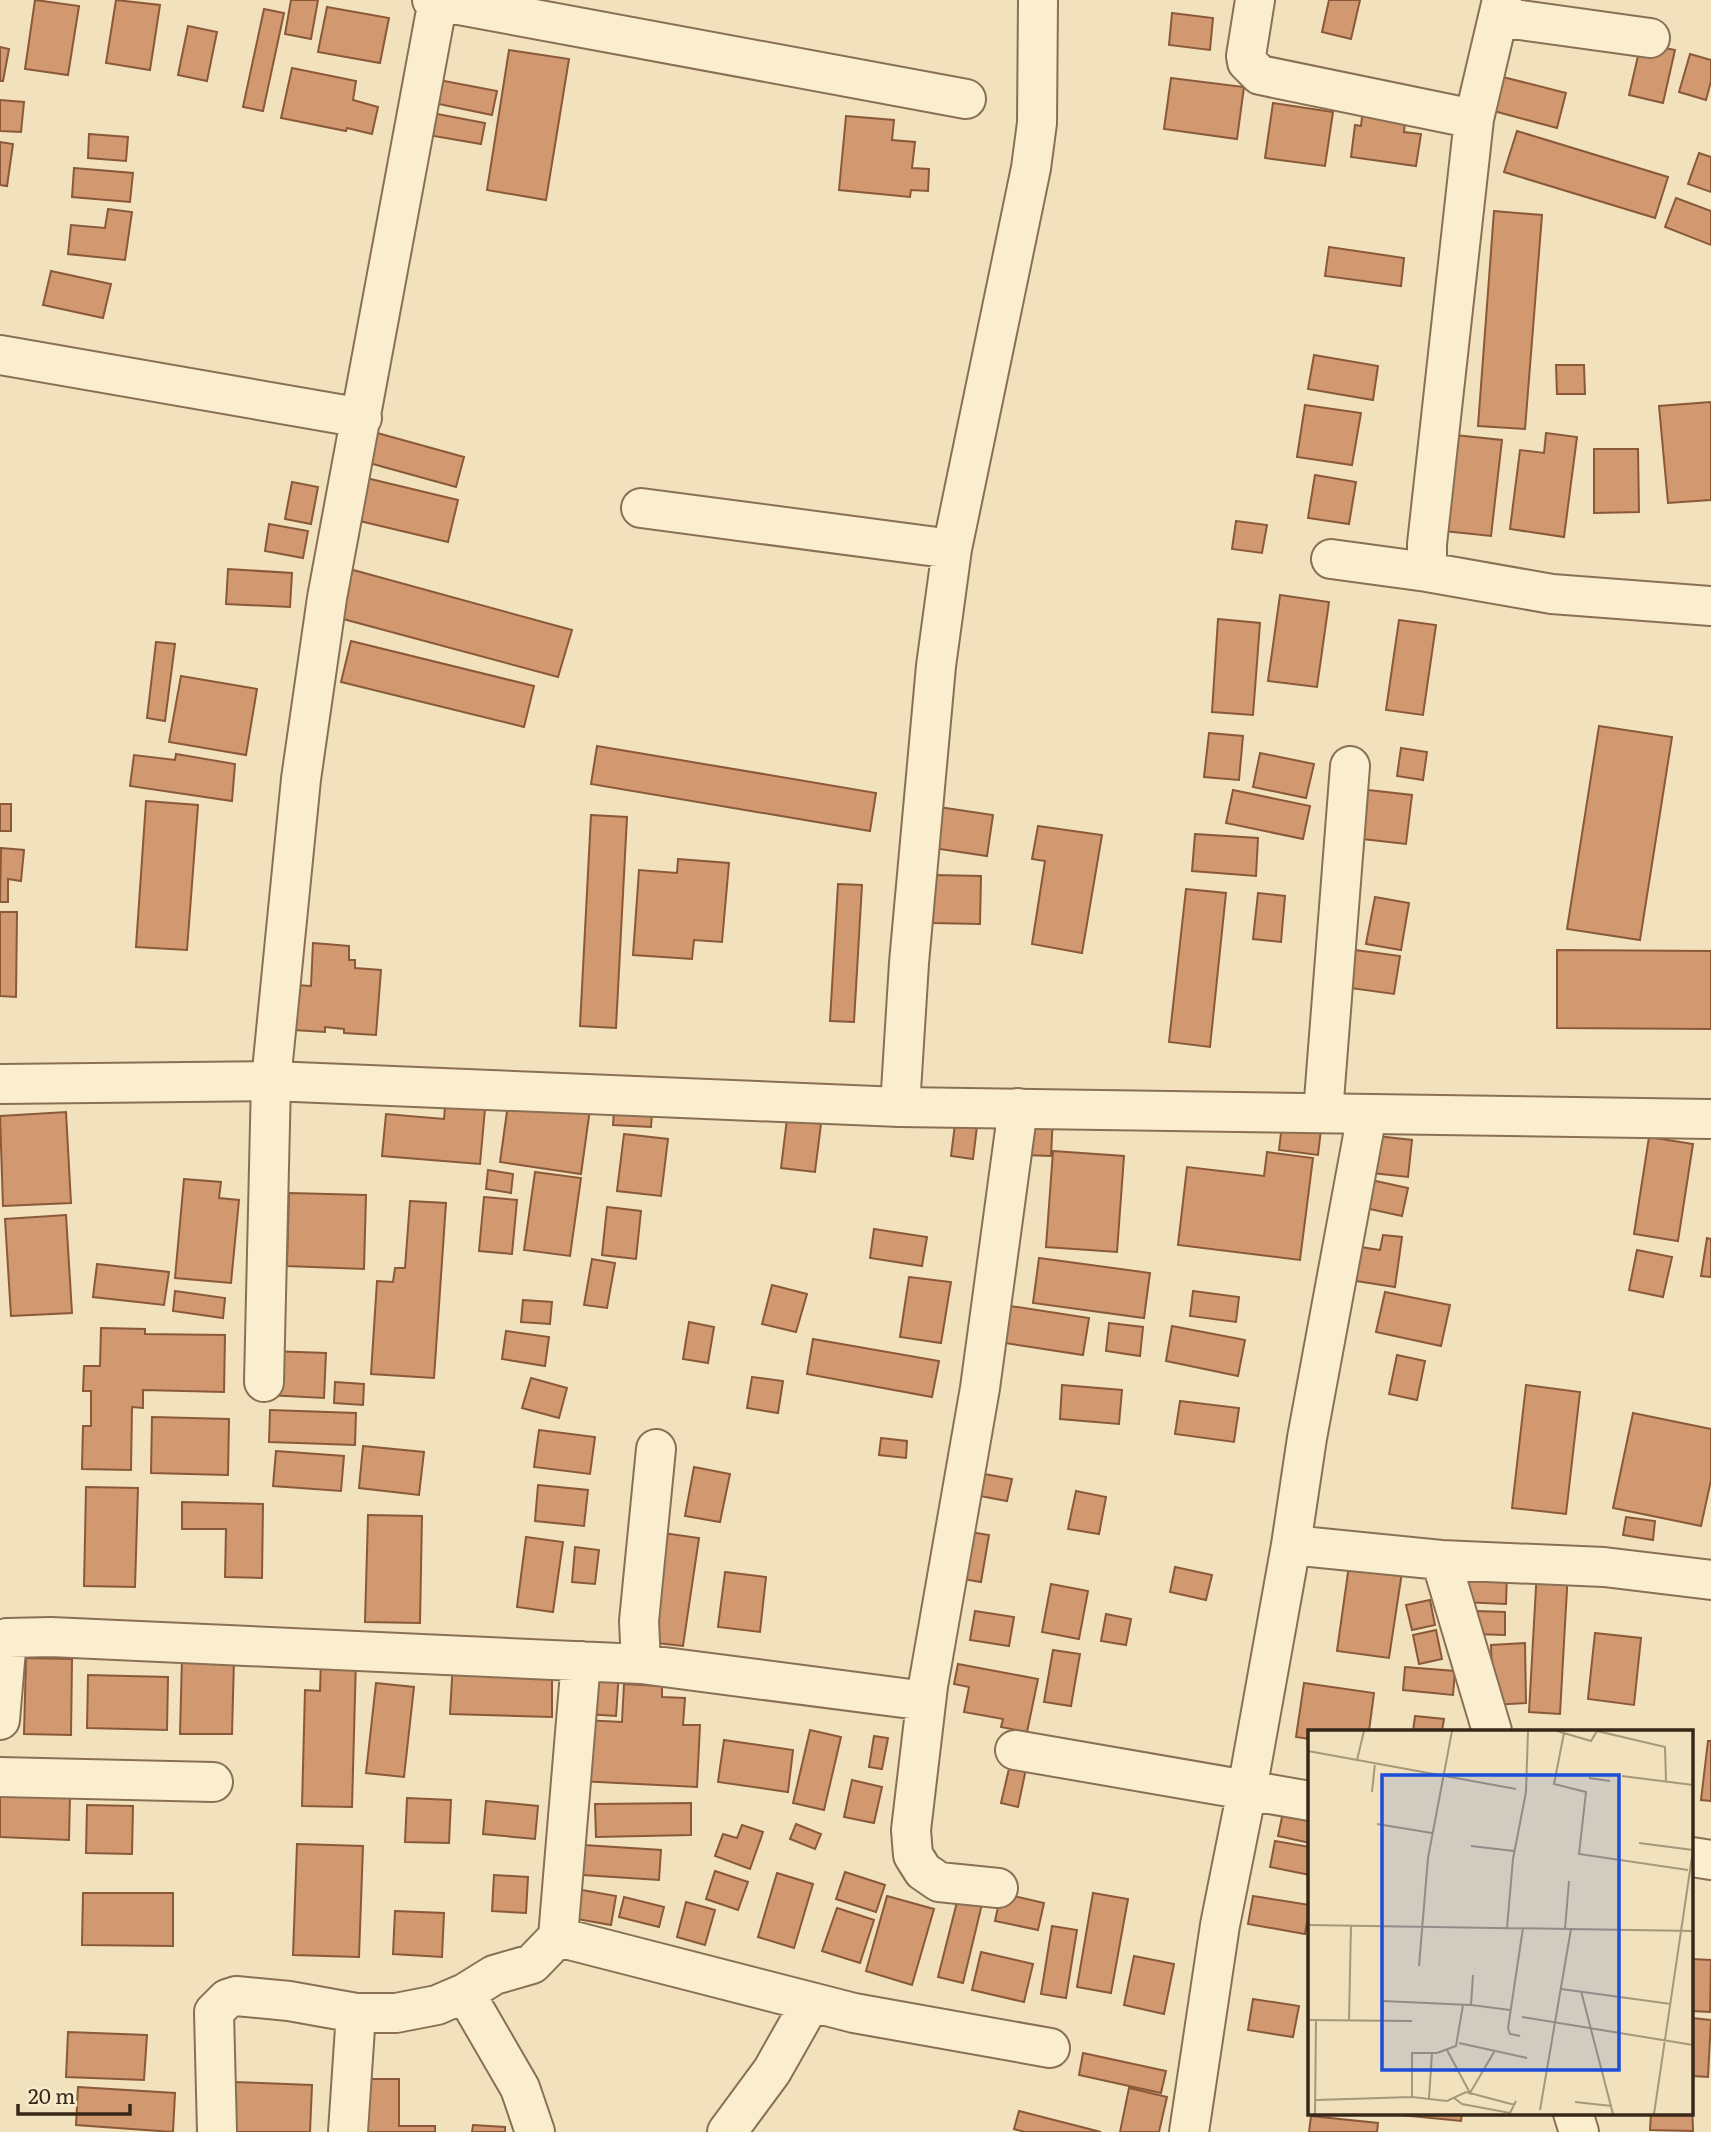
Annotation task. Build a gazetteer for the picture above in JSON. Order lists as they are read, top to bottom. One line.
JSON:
{"scale_bar":"20 m"}
